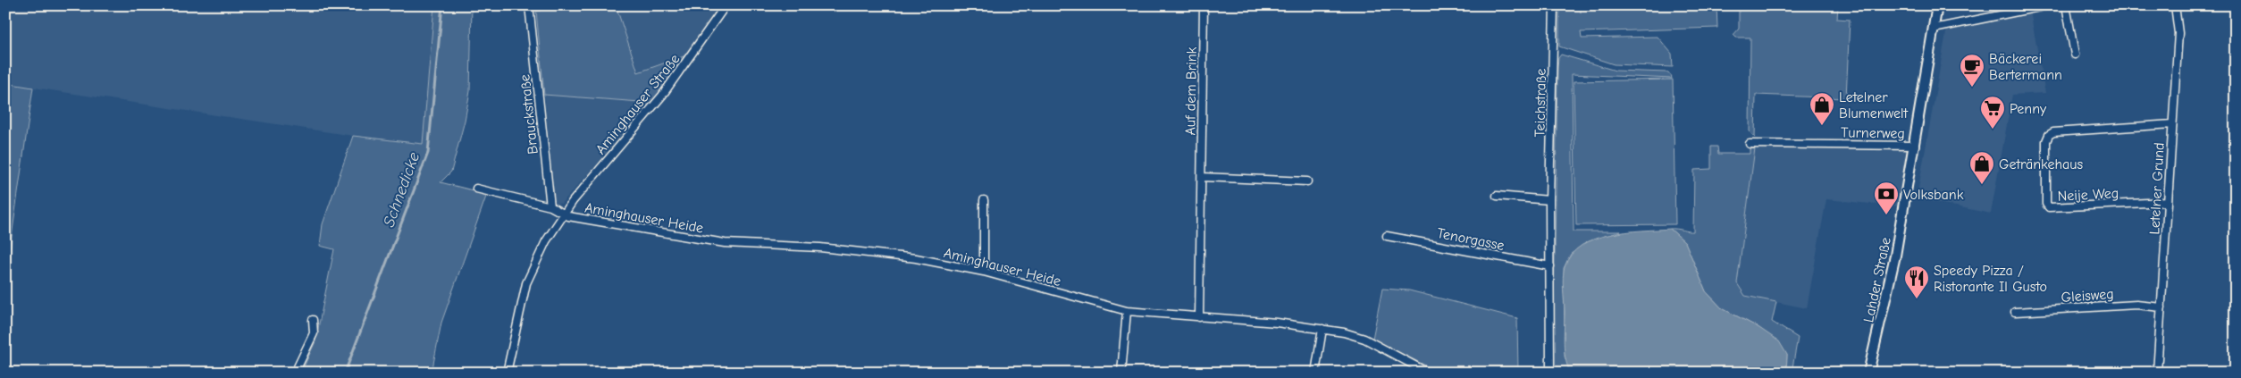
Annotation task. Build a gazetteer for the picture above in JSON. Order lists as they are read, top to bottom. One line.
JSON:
{"streets":{"street":["Auf dem Brink","Teichstraße","Aminghauser Straße","Brauckstraße","Turnerweg","Letelner Grund","Neije Weg","Aminghauser Heide","Tenorgasse","Lahder Straße","Gleisweg"]},"crossings":[["Auf dem Brink","Aminghauser Heide"],["Teichstraße","Tenorgasse"],["Aminghauser Straße","Aminghauser Heide"],["Turnerweg","Lahder Straße"],["Letelner Grund","Neije Weg"],["Letelner Grund","Gleisweg"]],"water":["Schnedicke"],"places":{"cafe":["Bäckerei Bertermann"],"shop":["Letelner Blumenwelt","Getränkehaus"],"supermarket":["Penny"],"bank":["Volksbank"],"restaurant":["Speedy Pizza / Ristorante Il Gusto"]}}
